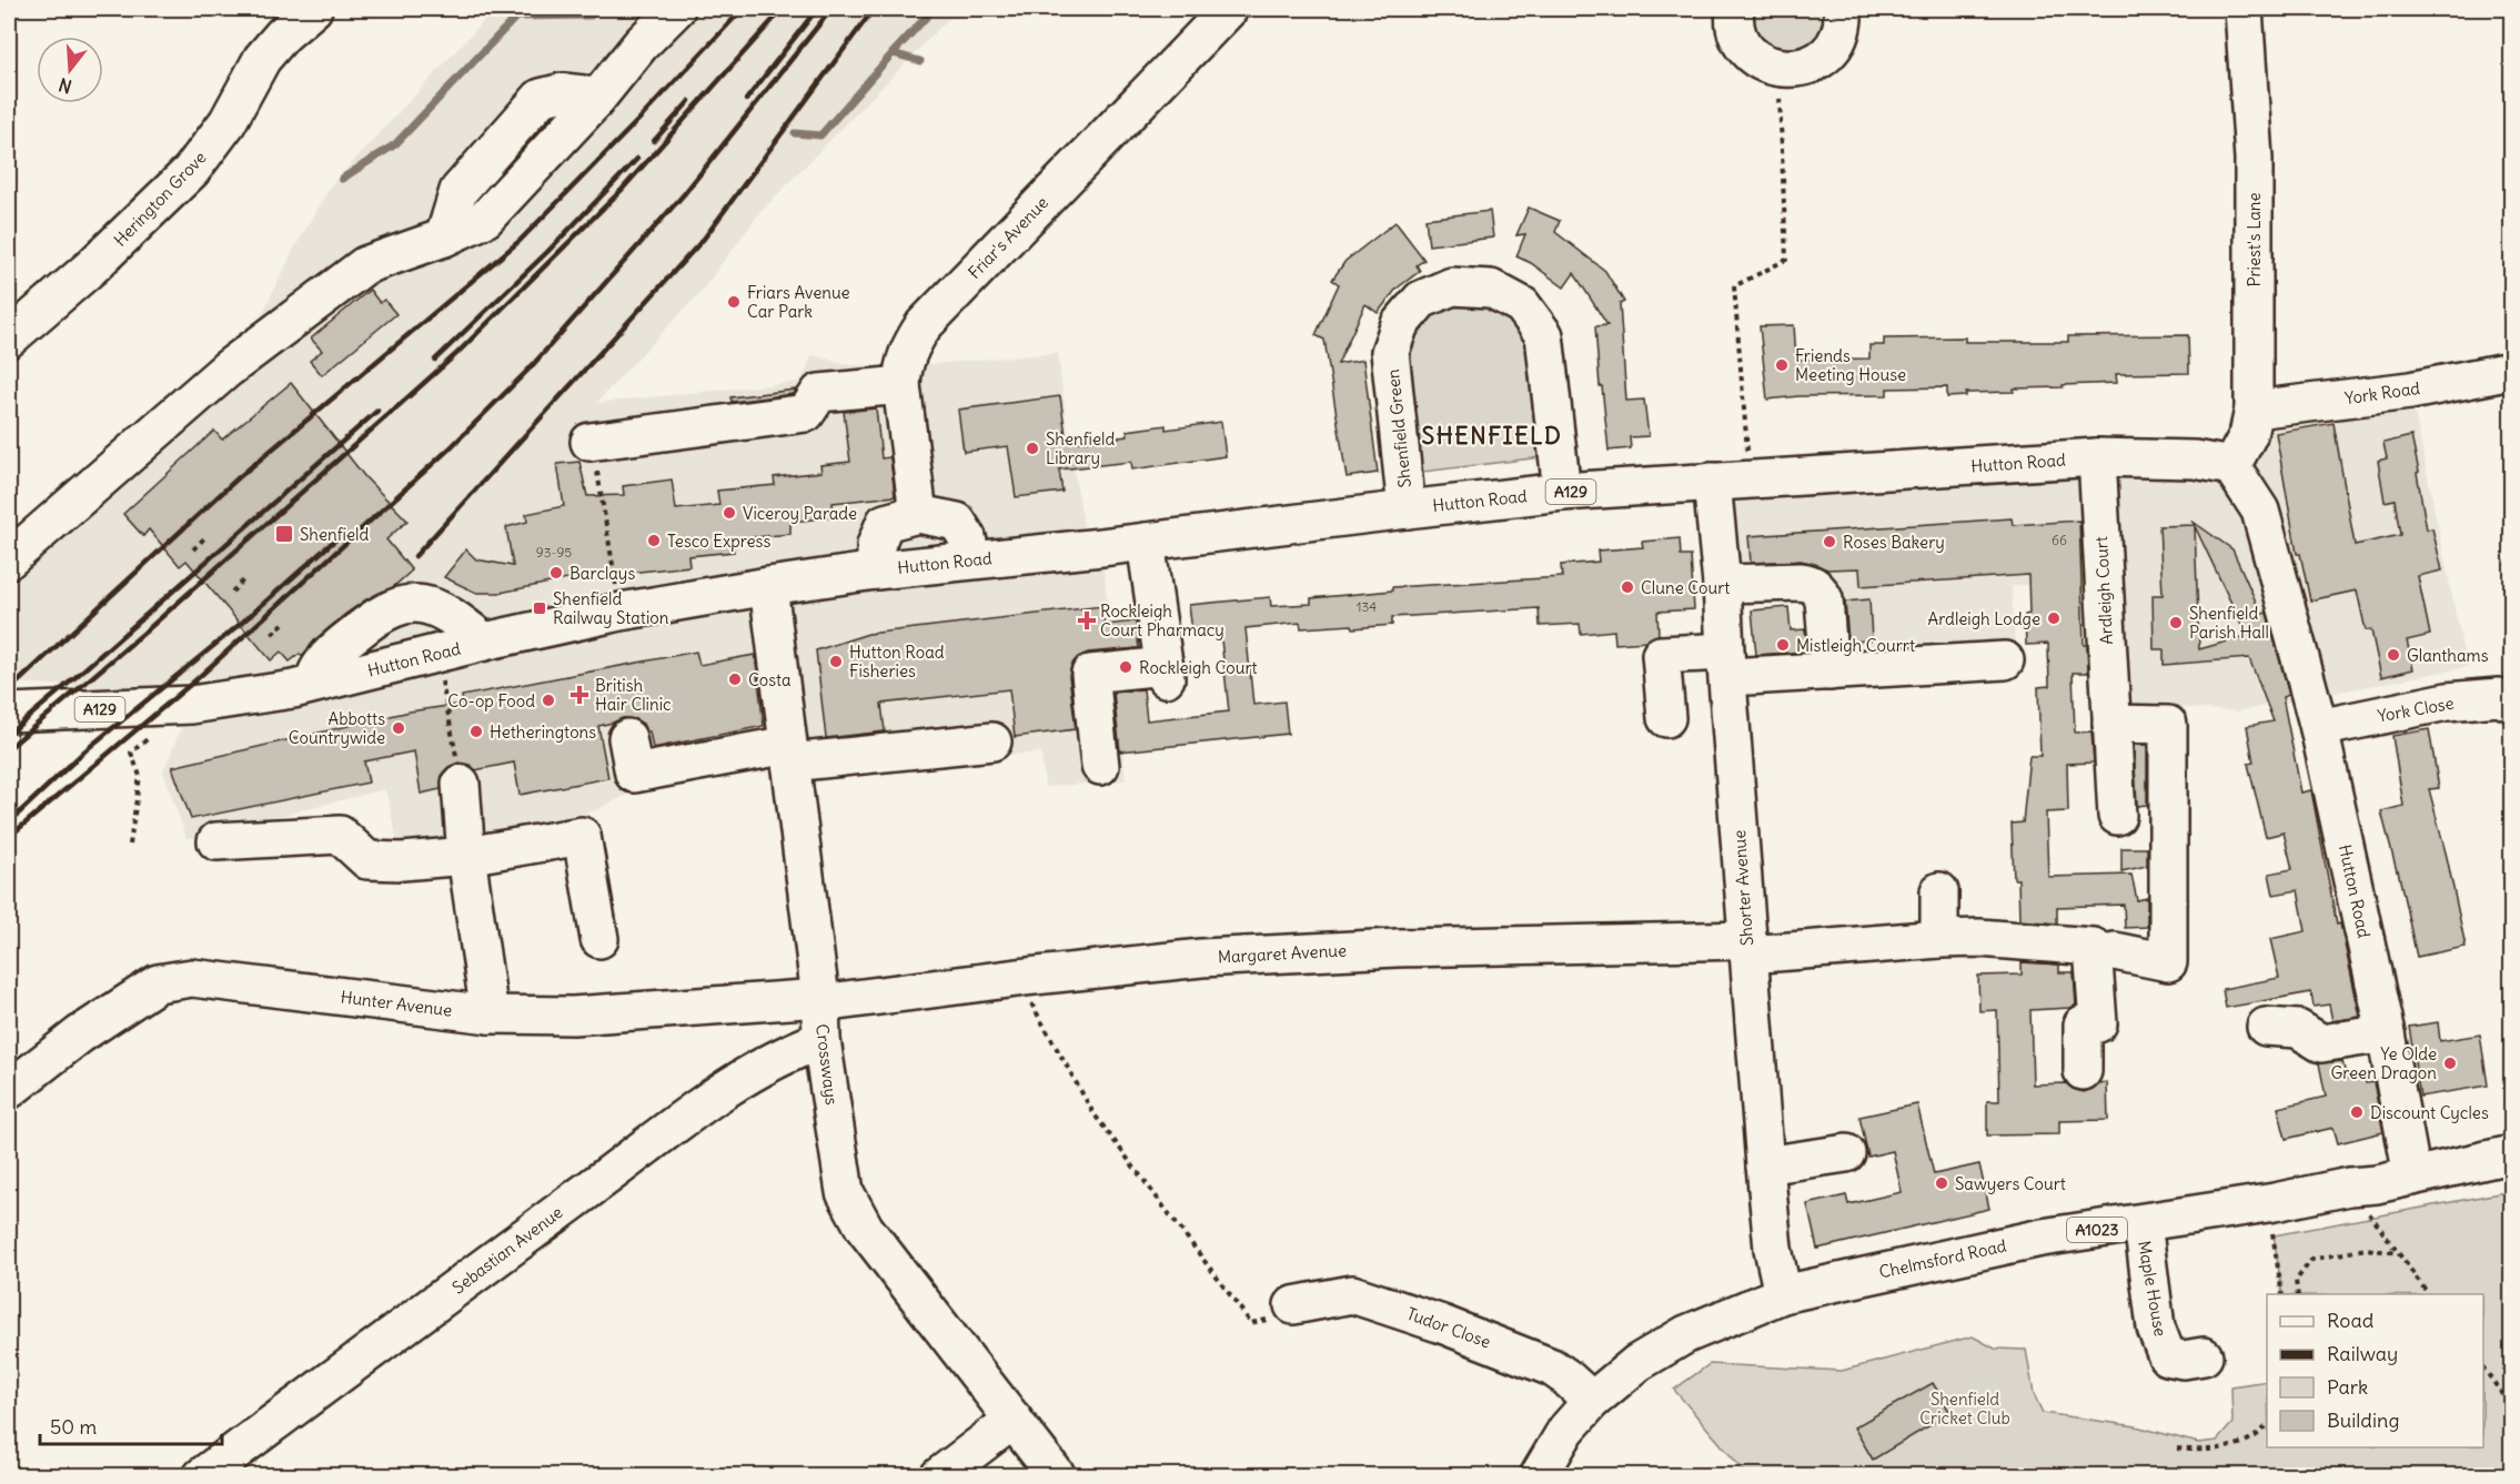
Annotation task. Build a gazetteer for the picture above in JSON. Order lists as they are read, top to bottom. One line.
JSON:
{"streets":{"street":["Herington Grove","Friar's Avenue","Priest's Lane","York Road","Shenfield Green","Hutton Road","A129","Ardleigh Court","York Close","Shorter Avenue","Margaret Avenue","Hunter Avenue","Crossways","A1023","Sebastian Avenue","Chelmsford Road","Maple House","Tudor Close"]},"crossings":[["Priest's Lane","York Road"],["Priest's Lane","Hutton Road"],["Shenfield Green","Hutton Road"],["Hutton Road","Ardleigh Court"],["Hutton Road","York Close"],["Hutton Road","Shorter Avenue"],["Hutton Road","Crossways"],["Hutton Road","A1023"],["Hutton Road","Chelmsford Road"],["Shorter Avenue","Margaret Avenue"],["Shorter Avenue","Chelmsford Road"],["Margaret Avenue","Hunter Avenue"],["Margaret Avenue","Crossways"],["Hunter Avenue","Crossways"],["Crossways","Sebastian Avenue"],["A1023","Chelmsford Road"],["Chelmsford Road","Maple House"],["Chelmsford Road","Tudor Close"]],"districts":["SHENFIELD"],"parks":["Shenfield Cricket Club"],"places":{"other":["Friars Avenue Car Park","Friends Meeting House","Shenfield Library","Viceroy Parade","Tesco Express","Roses Bakery","Barclays","Clune Court","Ardleigh Lodge","Shenfield Parish Hall","Mistleigh Courrt","Glanthams","Hutton Road Fisheries","Rockleigh Court","Costa","Co-op Food","Abbotts Countrywide","Hetheringtons","Ye Olde Green Dragon","Discount Cycles","Sawyers Court"],"transit":["Shenfield","Shenfield Railway Station"],"health":["Rockleigh Court Pharmacy","British Hair Clinic"]},"house_numbers":["66","93-95","134"],"legend":["Road","Railway","Park","Building"],"scale_bar":"50 m","north":"bottom"}
